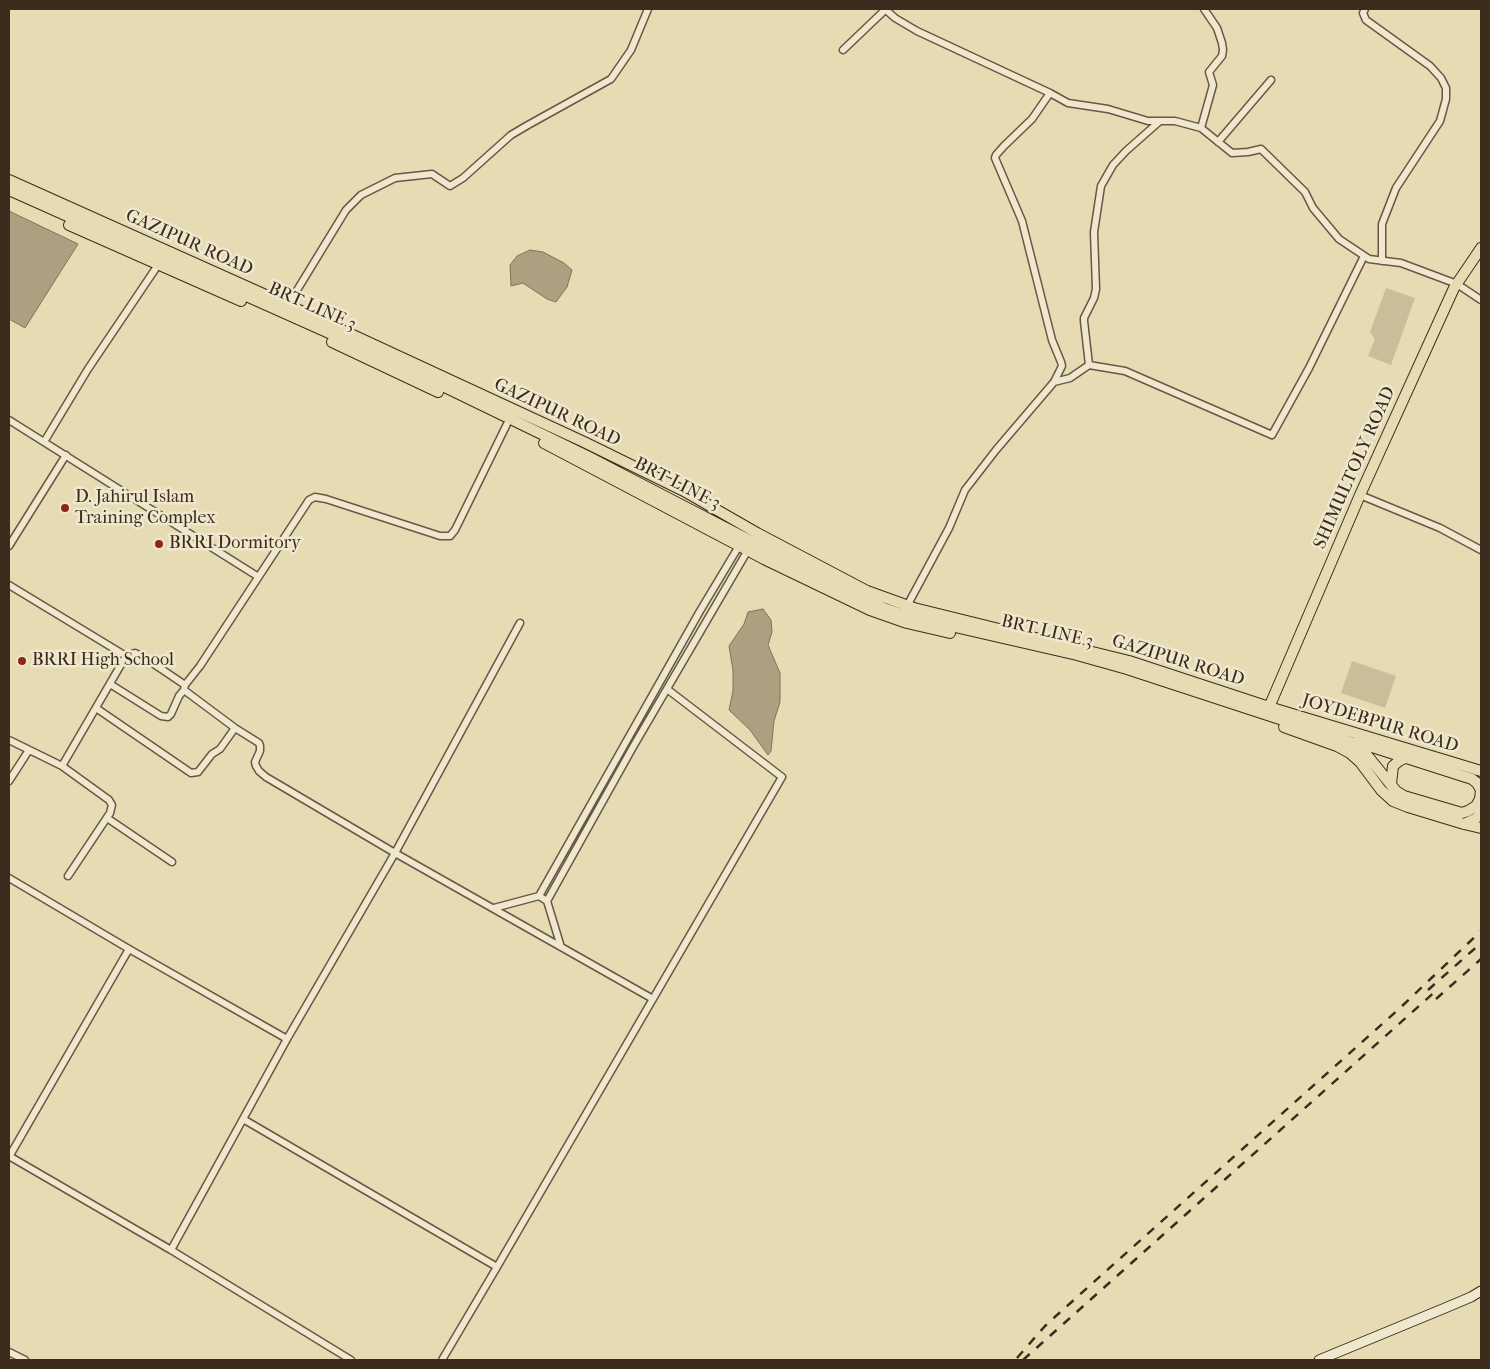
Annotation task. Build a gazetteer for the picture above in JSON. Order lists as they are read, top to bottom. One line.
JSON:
{"streets":{"main road":["GAZIPUR ROAD","BRT LINE 3","SHIMULTOLY ROAD","JOYDEBPUR ROAD"]},"crossings":[["GAZIPUR ROAD","BRT LINE 3"],["GAZIPUR ROAD","SHIMULTOLY ROAD"],["GAZIPUR ROAD","JOYDEBPUR ROAD"],["BRT LINE 3","SHIMULTOLY ROAD"],["BRT LINE 3","JOYDEBPUR ROAD"],["SHIMULTOLY ROAD","JOYDEBPUR ROAD"]],"places":["D. Jahirul Islam Training Complex","BRRI Dormitory","BRRI High School"]}
